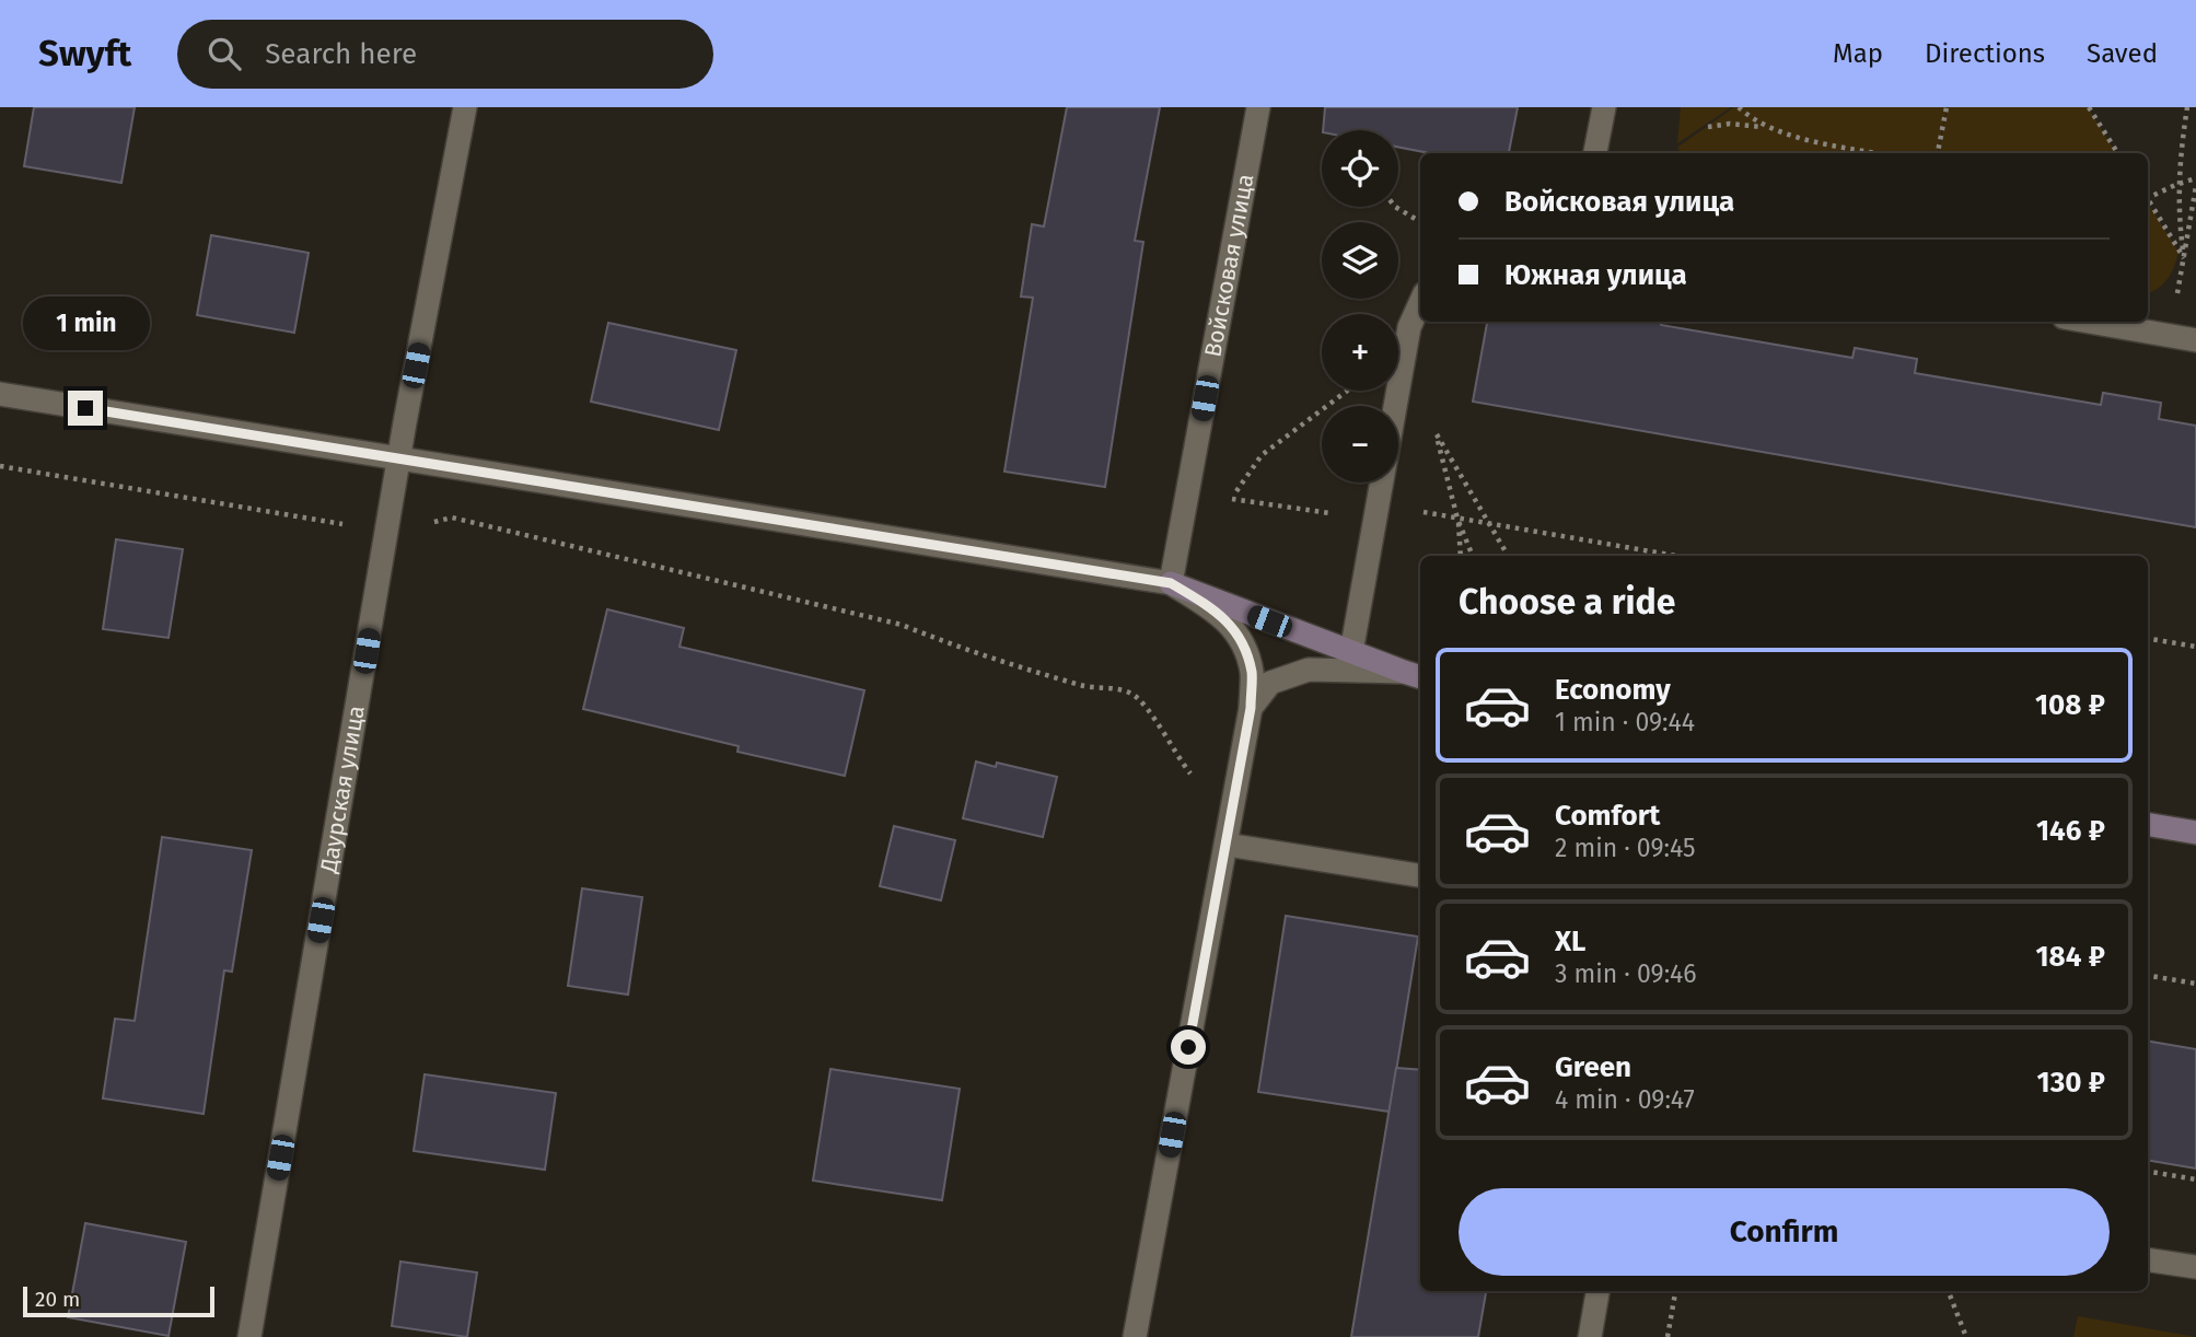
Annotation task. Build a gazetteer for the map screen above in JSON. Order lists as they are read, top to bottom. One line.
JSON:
{"streets":{"street":["Войсковая улица","Даурская улица"]},"scale_bar":"20 m","page":{"header":"Swyft","search":"Search here","nav":["Map","Directions","Saved"],"map_buttons":["+","−"],"banner":["Войсковая улица","Южная улица"],"bubble":"1 min","heading":"Choose a ride","list":[{"name":"Economy","note":"1 min · 09:44","value":"108 ₽"},{"name":"Comfort","note":"2 min · 09:45","value":"146 ₽"},{"name":"XL","note":"3 min · 09:46","value":"184 ₽"},{"name":"Green","note":"4 min · 09:47","value":"130 ₽"}],"buttons":"Confirm","scale":"20 m"}}
